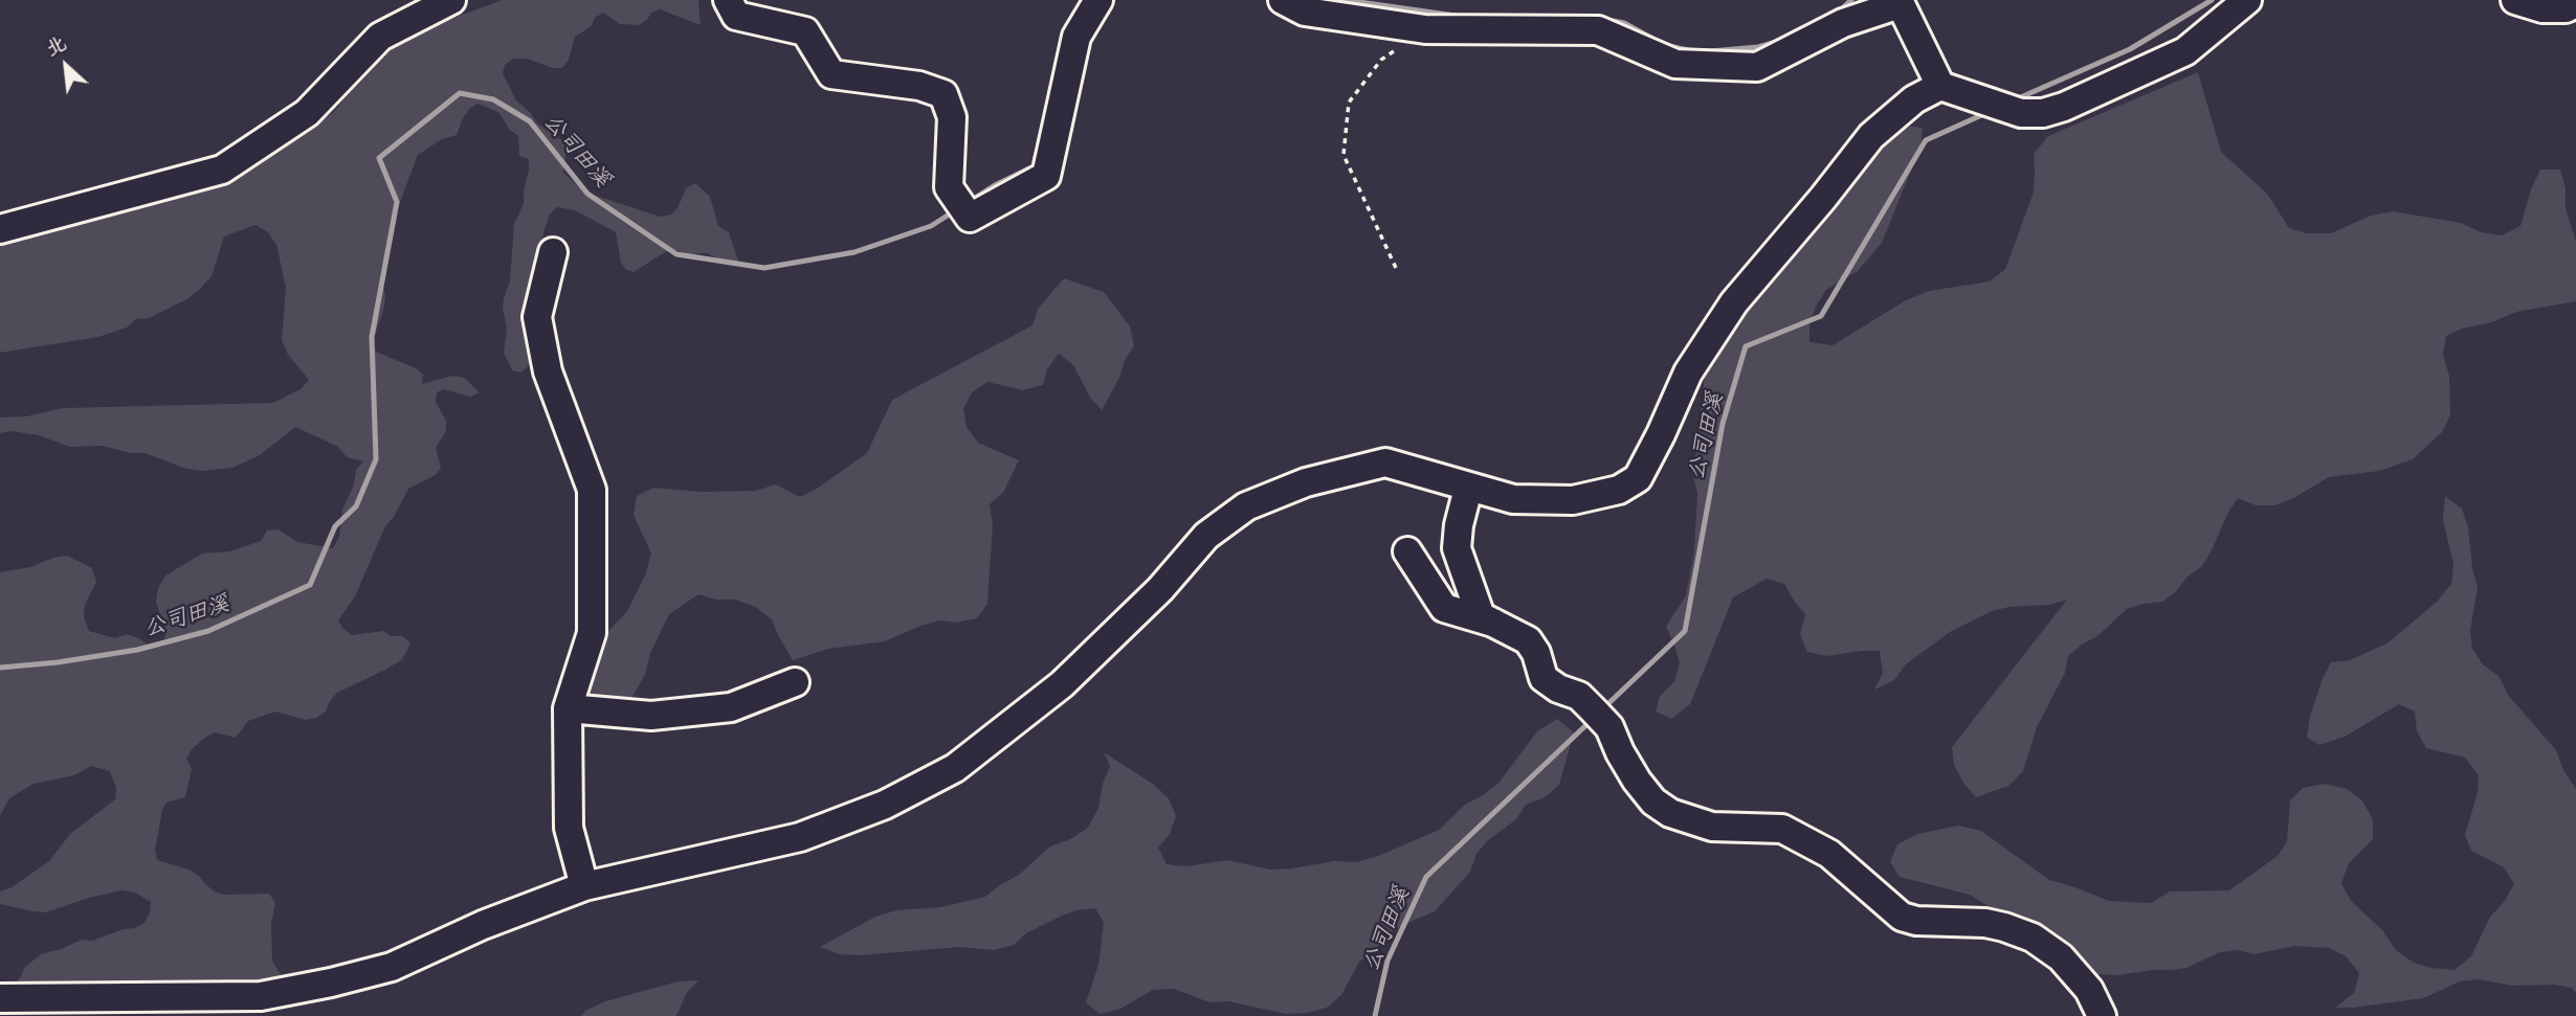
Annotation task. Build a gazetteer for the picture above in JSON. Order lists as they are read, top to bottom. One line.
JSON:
{"water":["公司田溪"],"north":"top left"}
